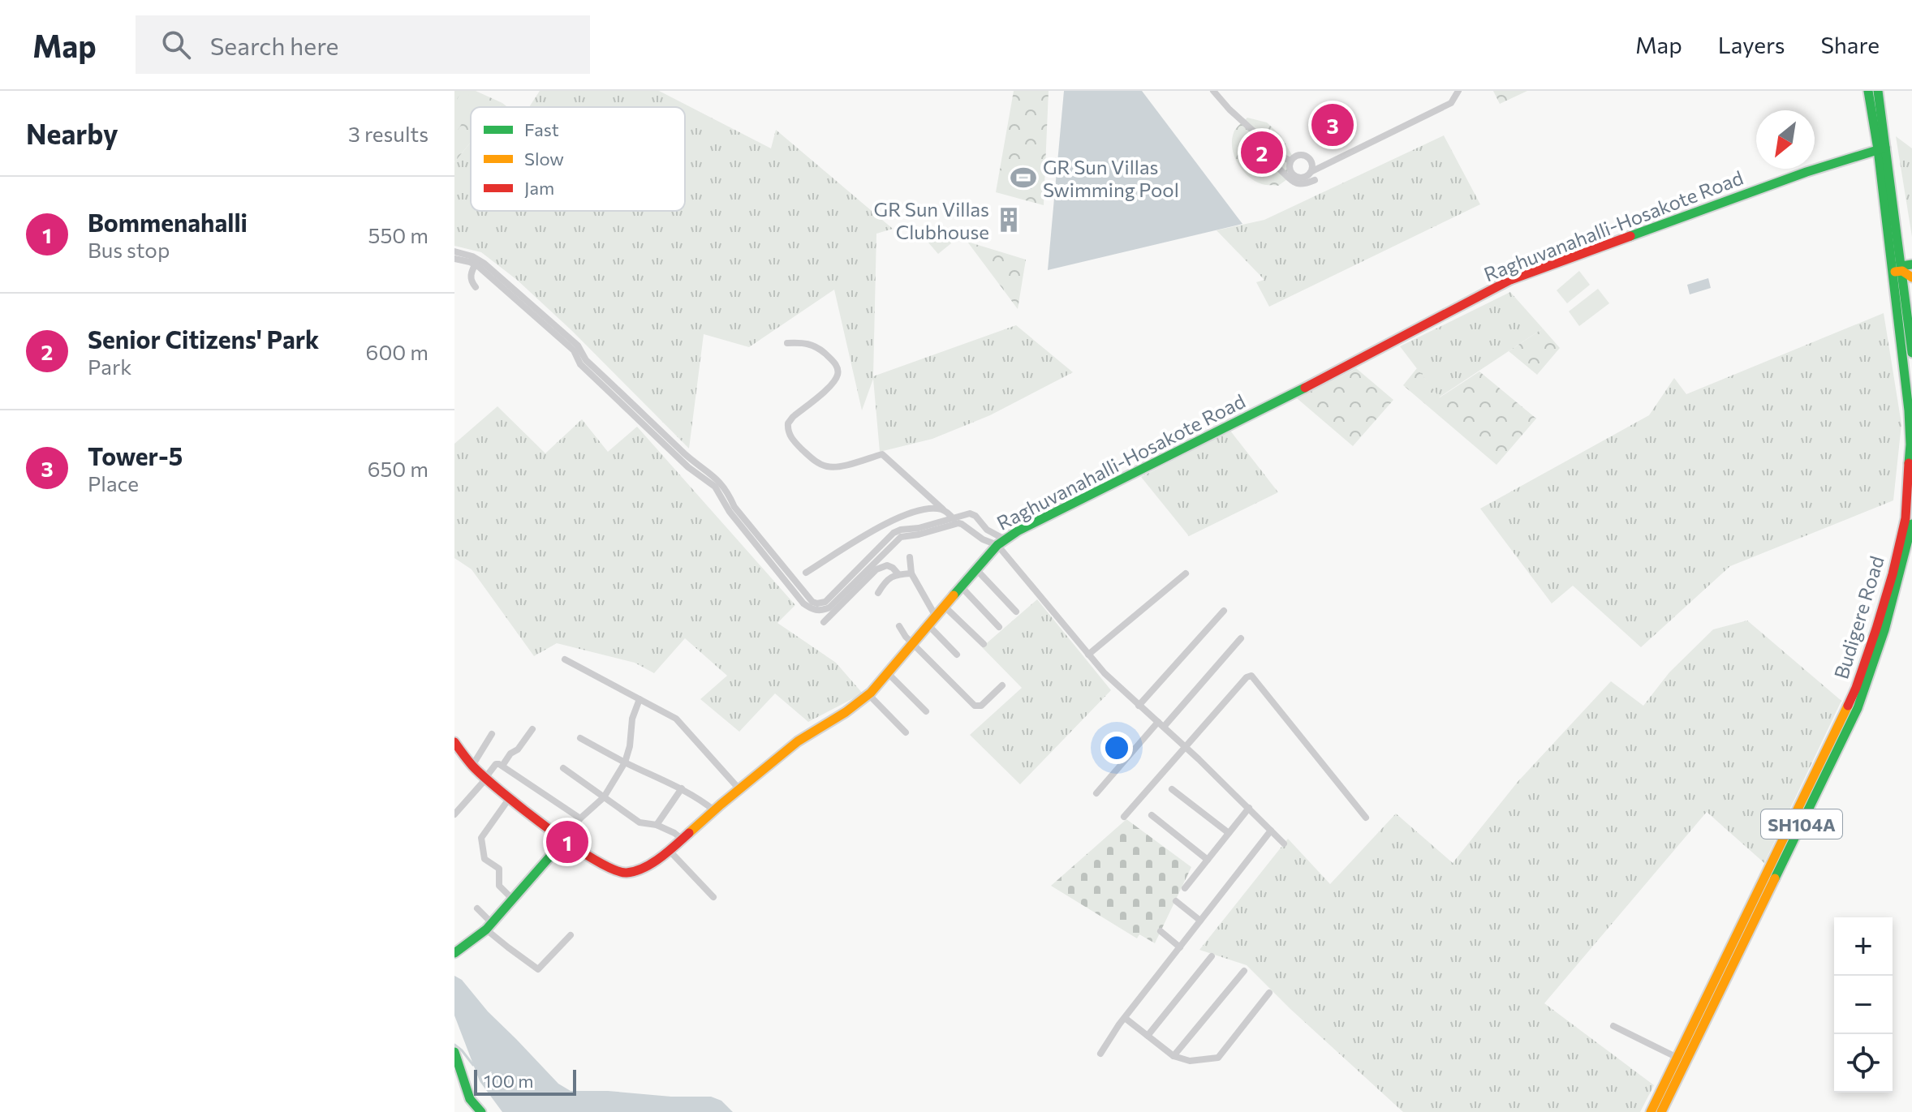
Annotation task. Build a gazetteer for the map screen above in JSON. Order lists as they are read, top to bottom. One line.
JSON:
{"streets":{"main road":["Raghuvanahalli-Hosakote Road","Budigere Road","SH104A"]},"crossings":[["Raghuvanahalli-Hosakote Road","Budigere Road"]],"places":{"sports":["GR Sun Villas Swimming Pool"],"building":["GR Sun Villas Clubhouse"]},"legend":["Fast","Slow","Jam"],"scale_bar":"100 m","north":"bottom left","page":{"header":"Map","search":"Search here","nav":["Map","Layers","Share"],"heading":["Nearby","3 results"],"pins":["3","2","1"],"list":[{"mark":"1","name":"Bommenahalli","note":"Bus stop","value":"550 m"},{"mark":"2","name":"Senior Citizens' Park","note":"Park","value":"600 m"},{"mark":"3","name":"Tower-5","note":"Place","value":"650 m"}],"map_buttons":["+","−"],"scale":"100 m"}}
